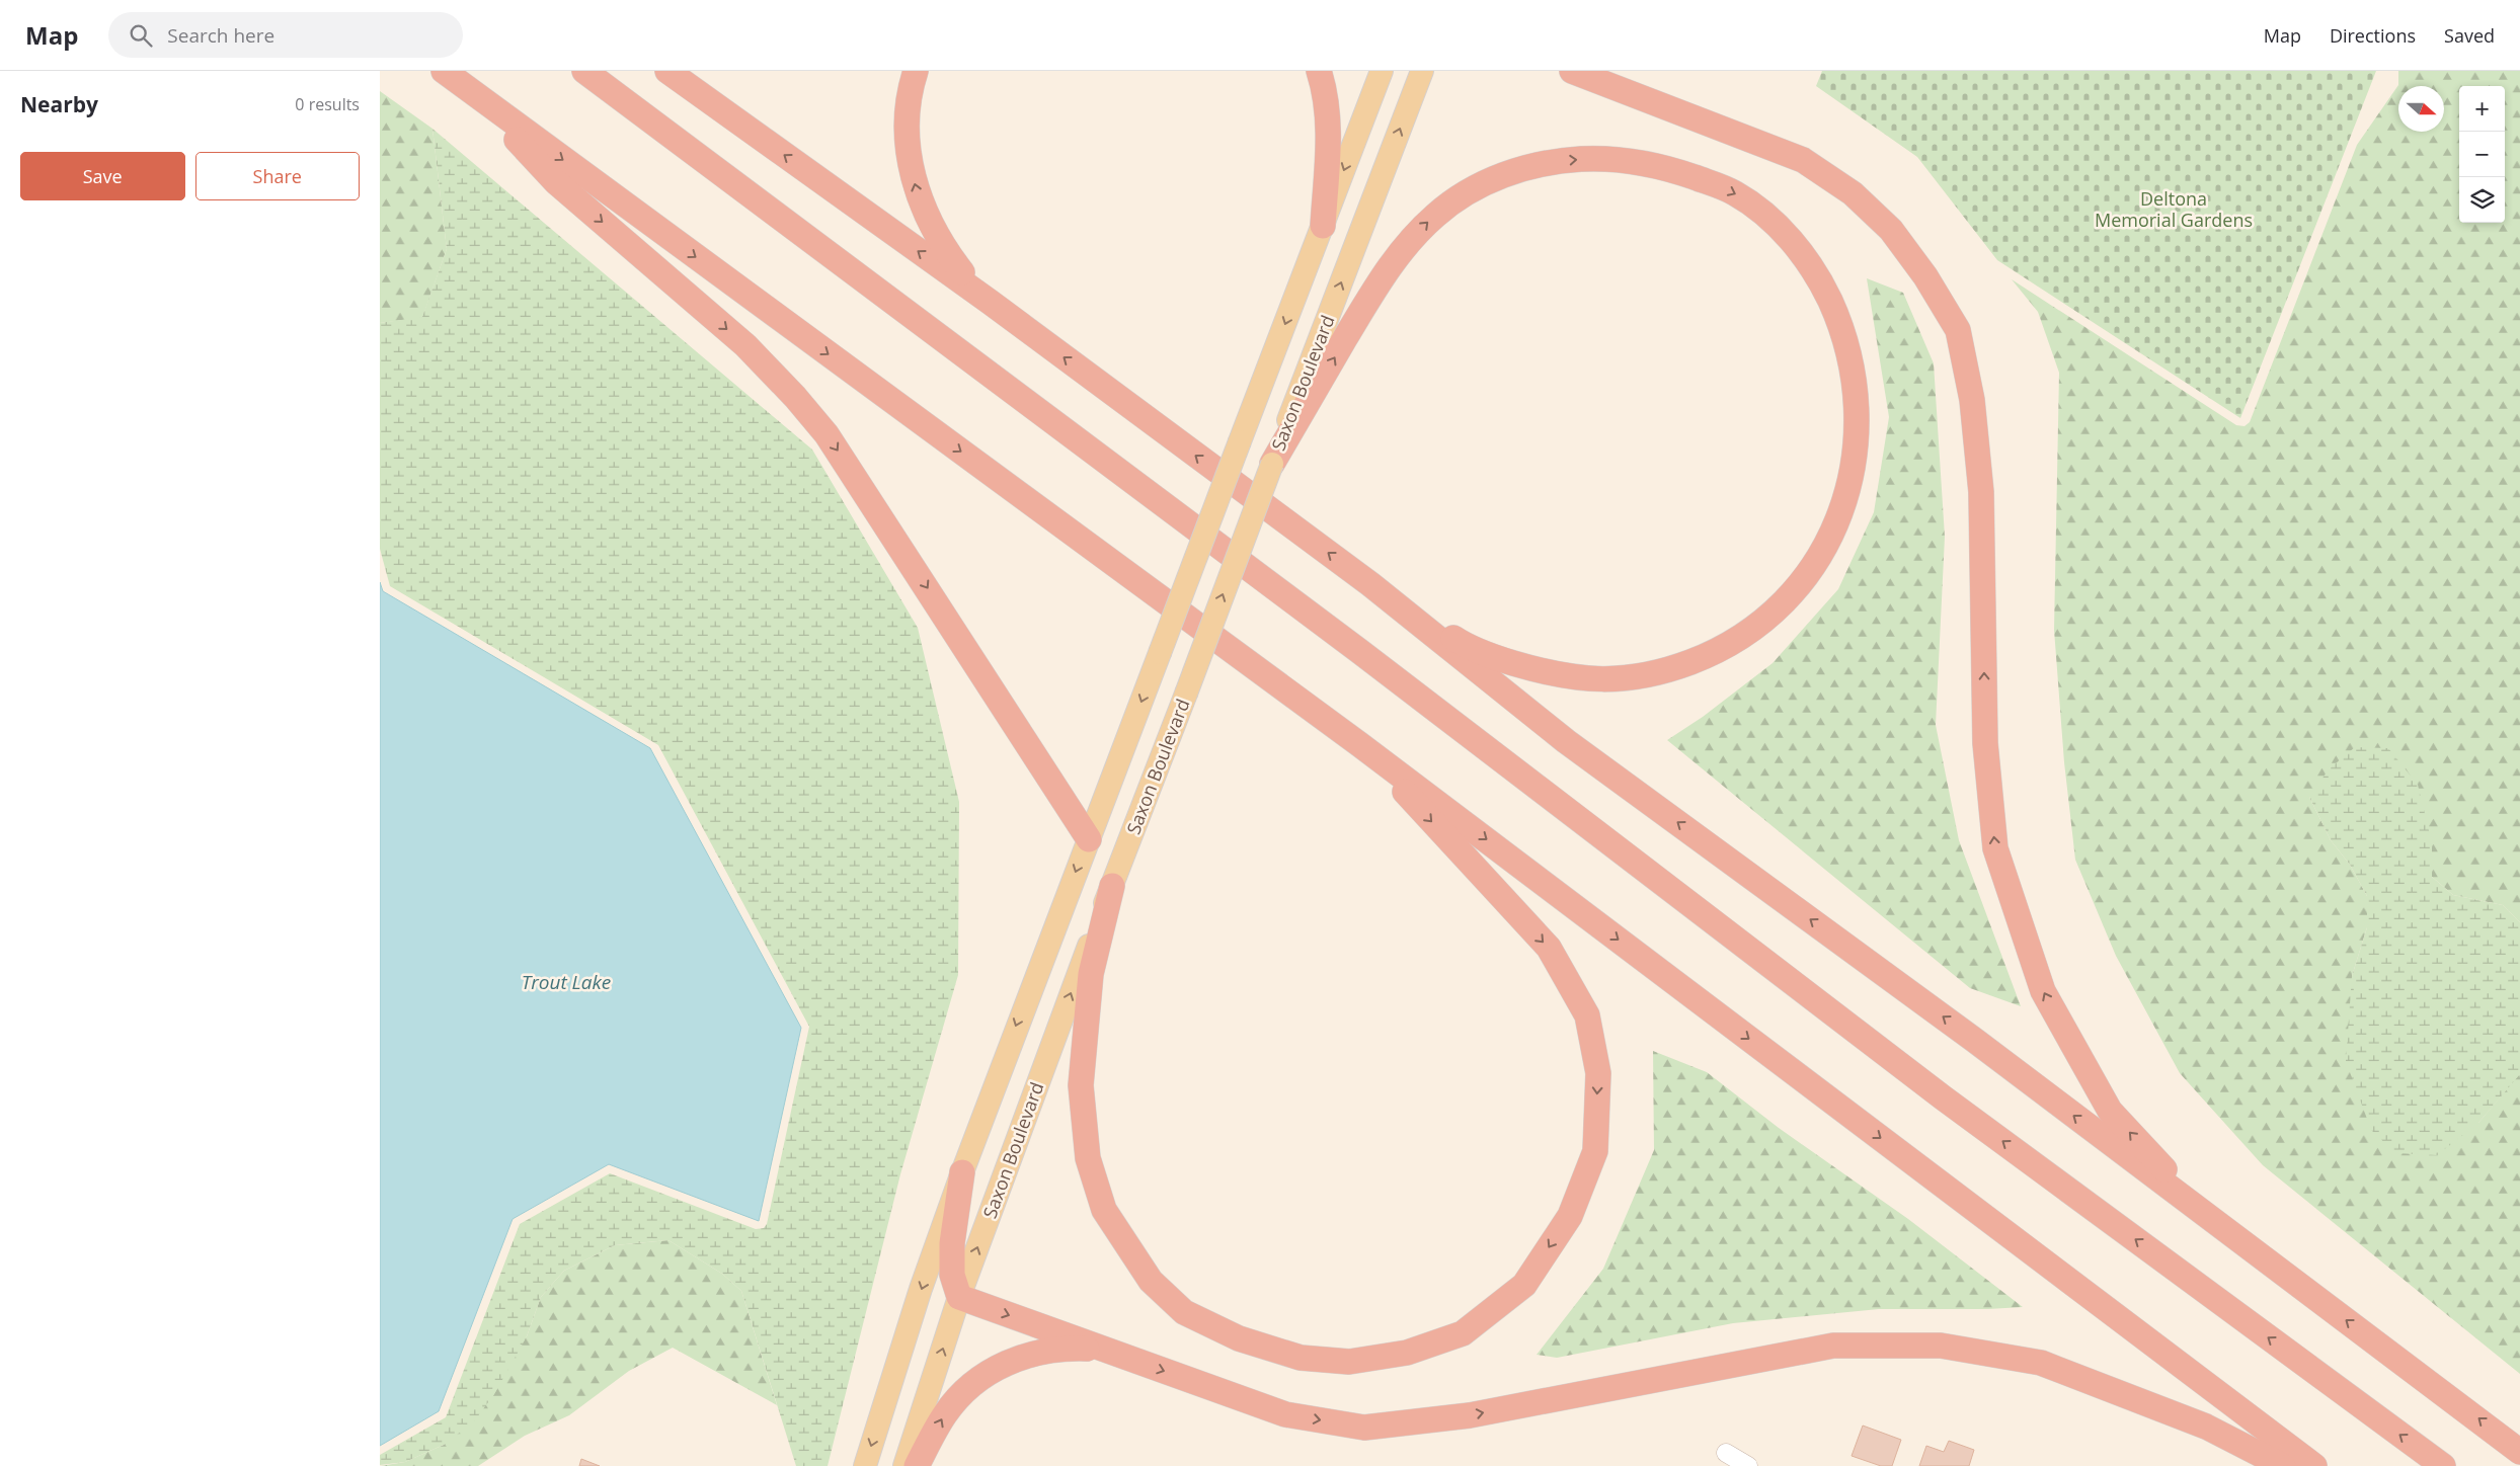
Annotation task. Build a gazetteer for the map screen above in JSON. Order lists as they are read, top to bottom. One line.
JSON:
{"streets":{"main road":["Saxon Boulevard"]},"water":["Trout Lake"],"parks":["Deltona Memorial Gardens"],"north":"right","page":{"header":"Map","search":"Search here","nav":["Map","Directions","Saved"],"heading":["Nearby","0 results"],"map_buttons":["+","−"],"buttons":["Save","Share"]}}
